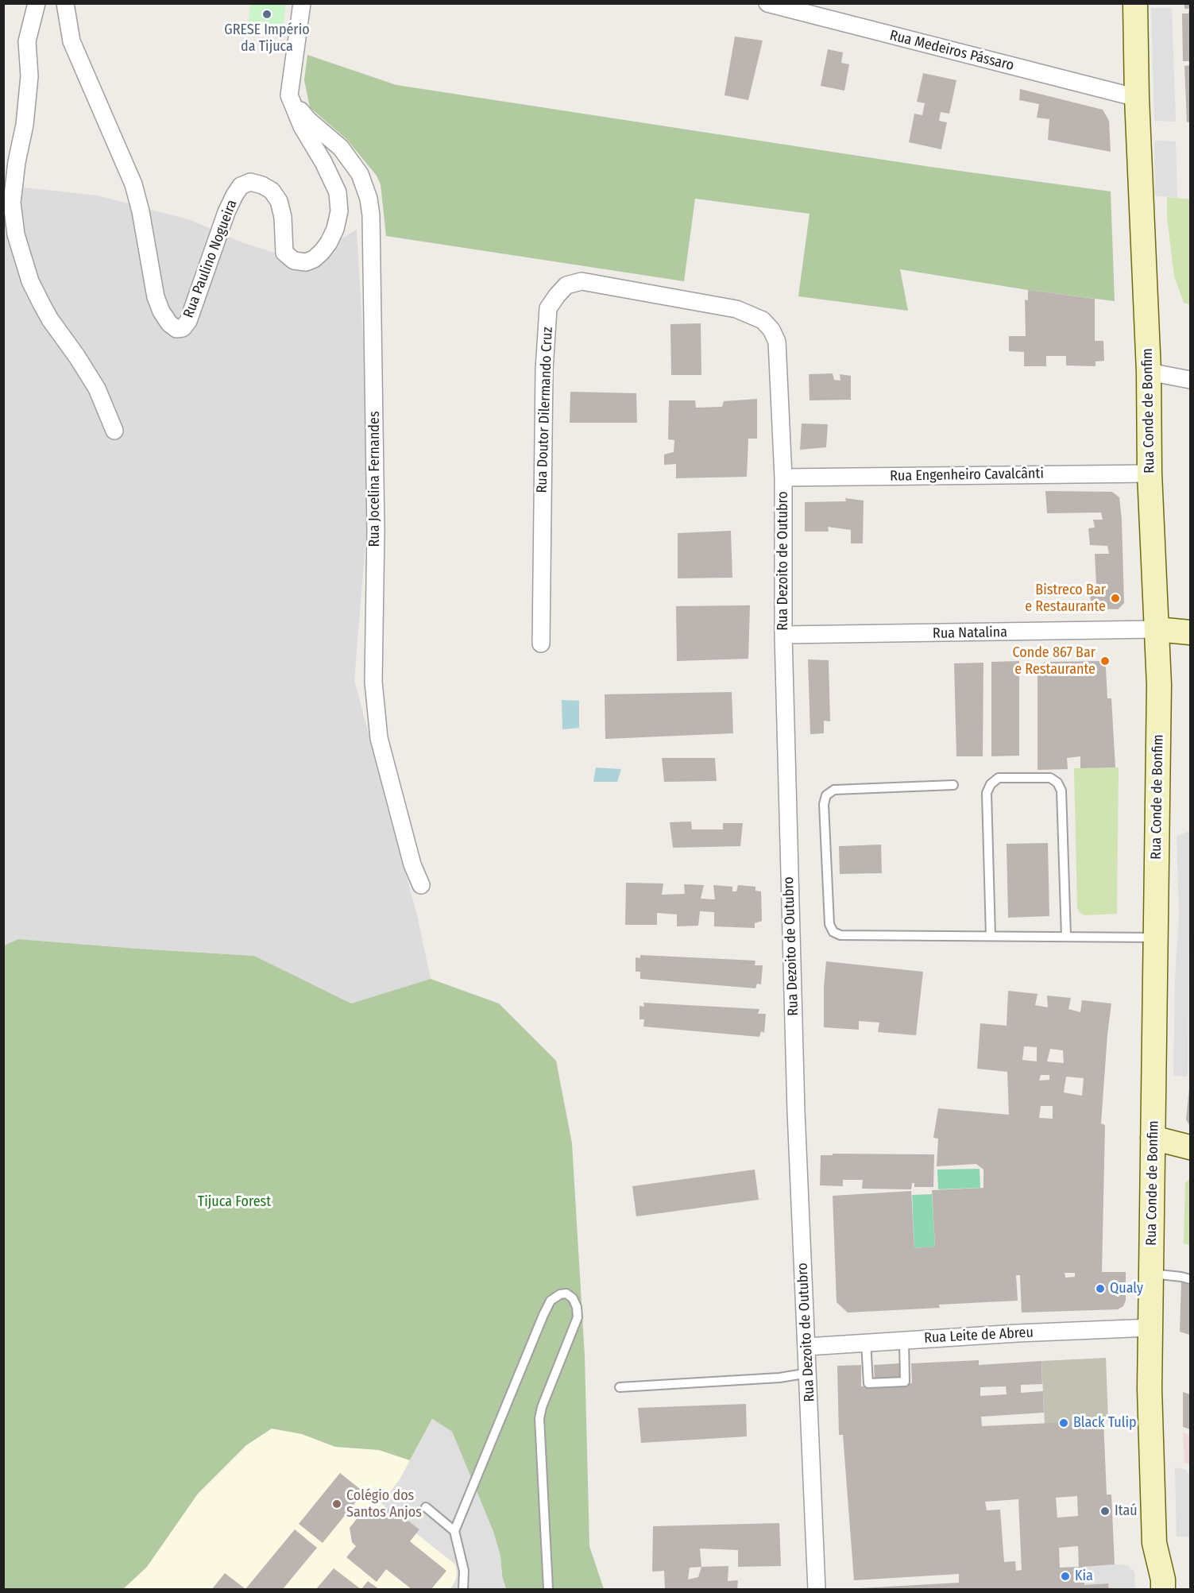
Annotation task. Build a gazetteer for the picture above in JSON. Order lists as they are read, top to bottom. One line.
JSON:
{"streets":{"main road":["Rua Conde de Bonfim"],"street":["Rua Medeiros Pássaro","Rua Paulino Nogueira","Rua Doutor Dilermando Cruz","Rua Engenheiro Cavalcânti","Rua Jocelina Fernandes","Rua Dezoito de Outubro","Rua Natalina","Rua Leite de Abreu"]},"crossings":[["Rua Medeiros Pássaro","Rua Conde de Bonfim"],["Rua Paulino Nogueira","Rua Jocelina Fernandes"],["Rua Doutor Dilermando Cruz","Rua Dezoito de Outubro"],["Rua Conde de Bonfim","Rua Engenheiro Cavalcânti"],["Rua Conde de Bonfim","Rua Natalina"],["Rua Conde de Bonfim","Rua Leite de Abreu"],["Rua Engenheiro Cavalcânti","Rua Dezoito de Outubro"],["Rua Dezoito de Outubro","Rua Natalina"],["Rua Dezoito de Outubro","Rua Leite de Abreu"]],"parks":["Tijuca Forest"],"places":["GRESE Império da Tijuca","Bistreco Bar e Restaurante","Conde 867 Bar e Restaurante","Qualy","Black Tulip","Colégio dos Santos Anjos","Itaú","Kia"]}
